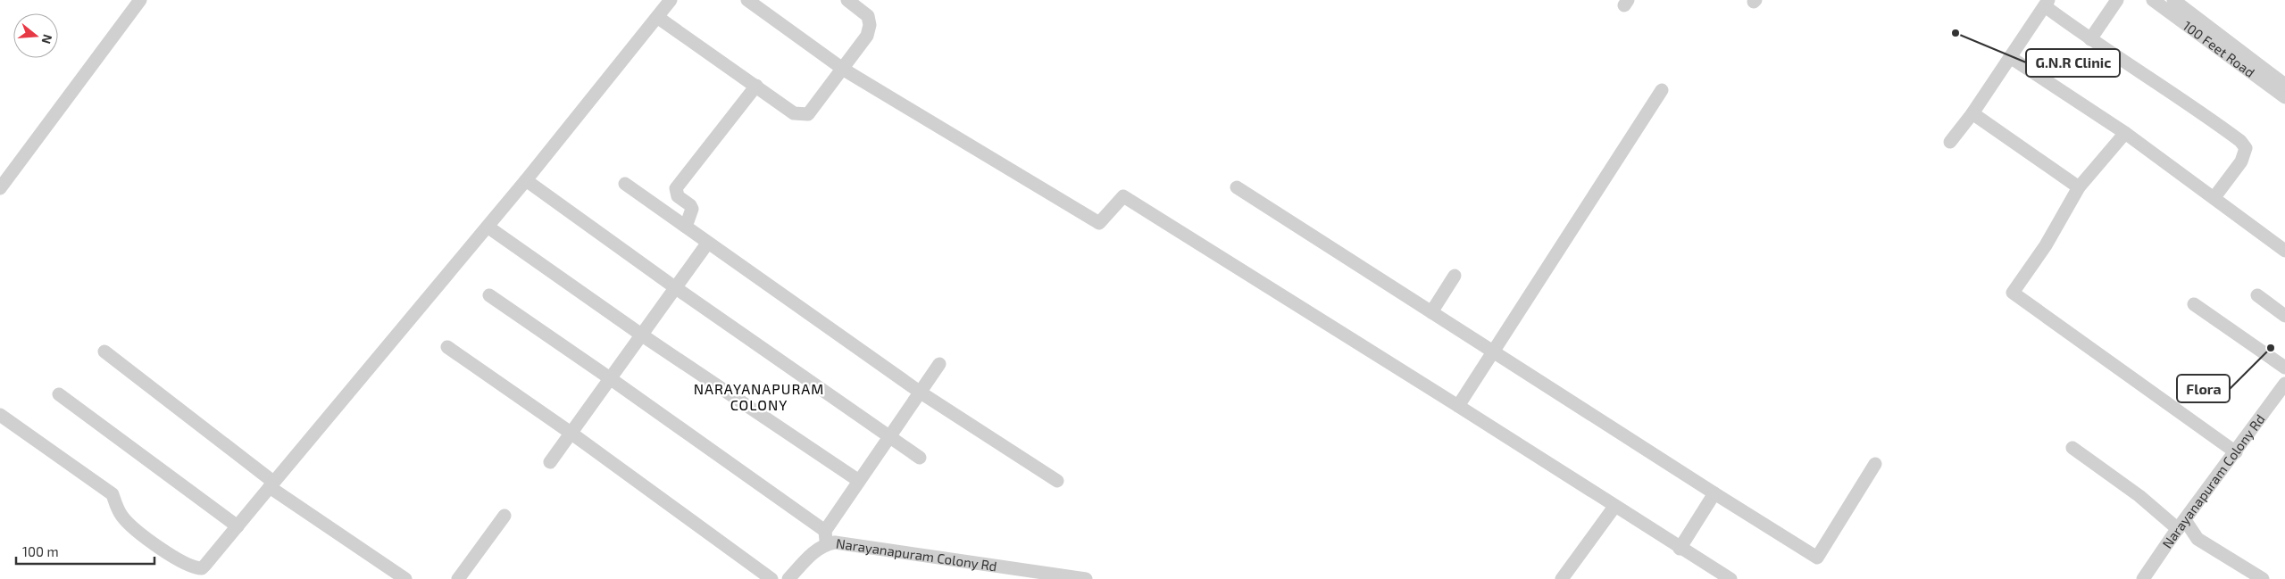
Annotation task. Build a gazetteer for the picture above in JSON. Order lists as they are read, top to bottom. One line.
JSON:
{"streets":{"street":["100 Feet Road","Narayanapuram Colony Rd"]},"districts":["NARAYANAPURAM COLONY"],"places":["G.N.R Clinic","Flora"],"scale_bar":"100 m","north":"right"}
